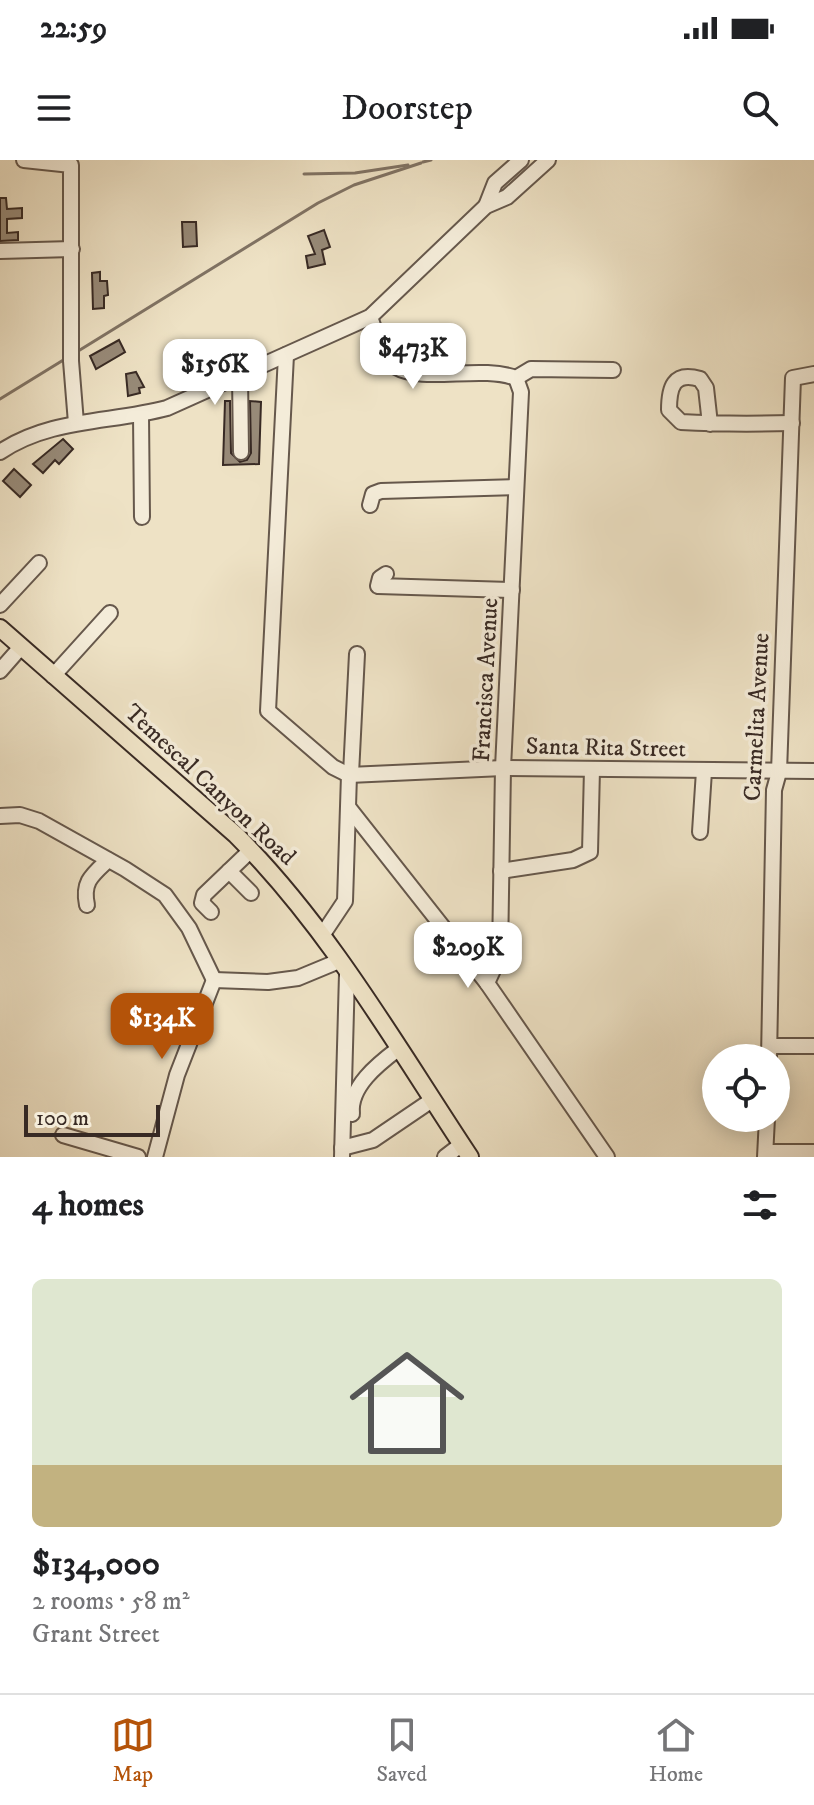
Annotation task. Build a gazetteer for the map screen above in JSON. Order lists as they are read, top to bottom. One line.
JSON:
{"streets":{"main road":["Temescal Canyon Road"],"street":["Francisca Avenue","Carmelita Avenue","Santa Rita Street"]},"crossings":[["Francisca Avenue","Santa Rita Street"],["Carmelita Avenue","Santa Rita Street"]],"scale_bar":"100 m","page":{"status":"22:59","header":"Doorstep","price":["$473K","$156K","$209K","$134K"],"scale":"100 m","heading":"4 homes","list":[{"name":"$134,000","note":"2 rooms · 58 m² · Grant Street"}],"tabs":["Map","Saved","Home"]}}
